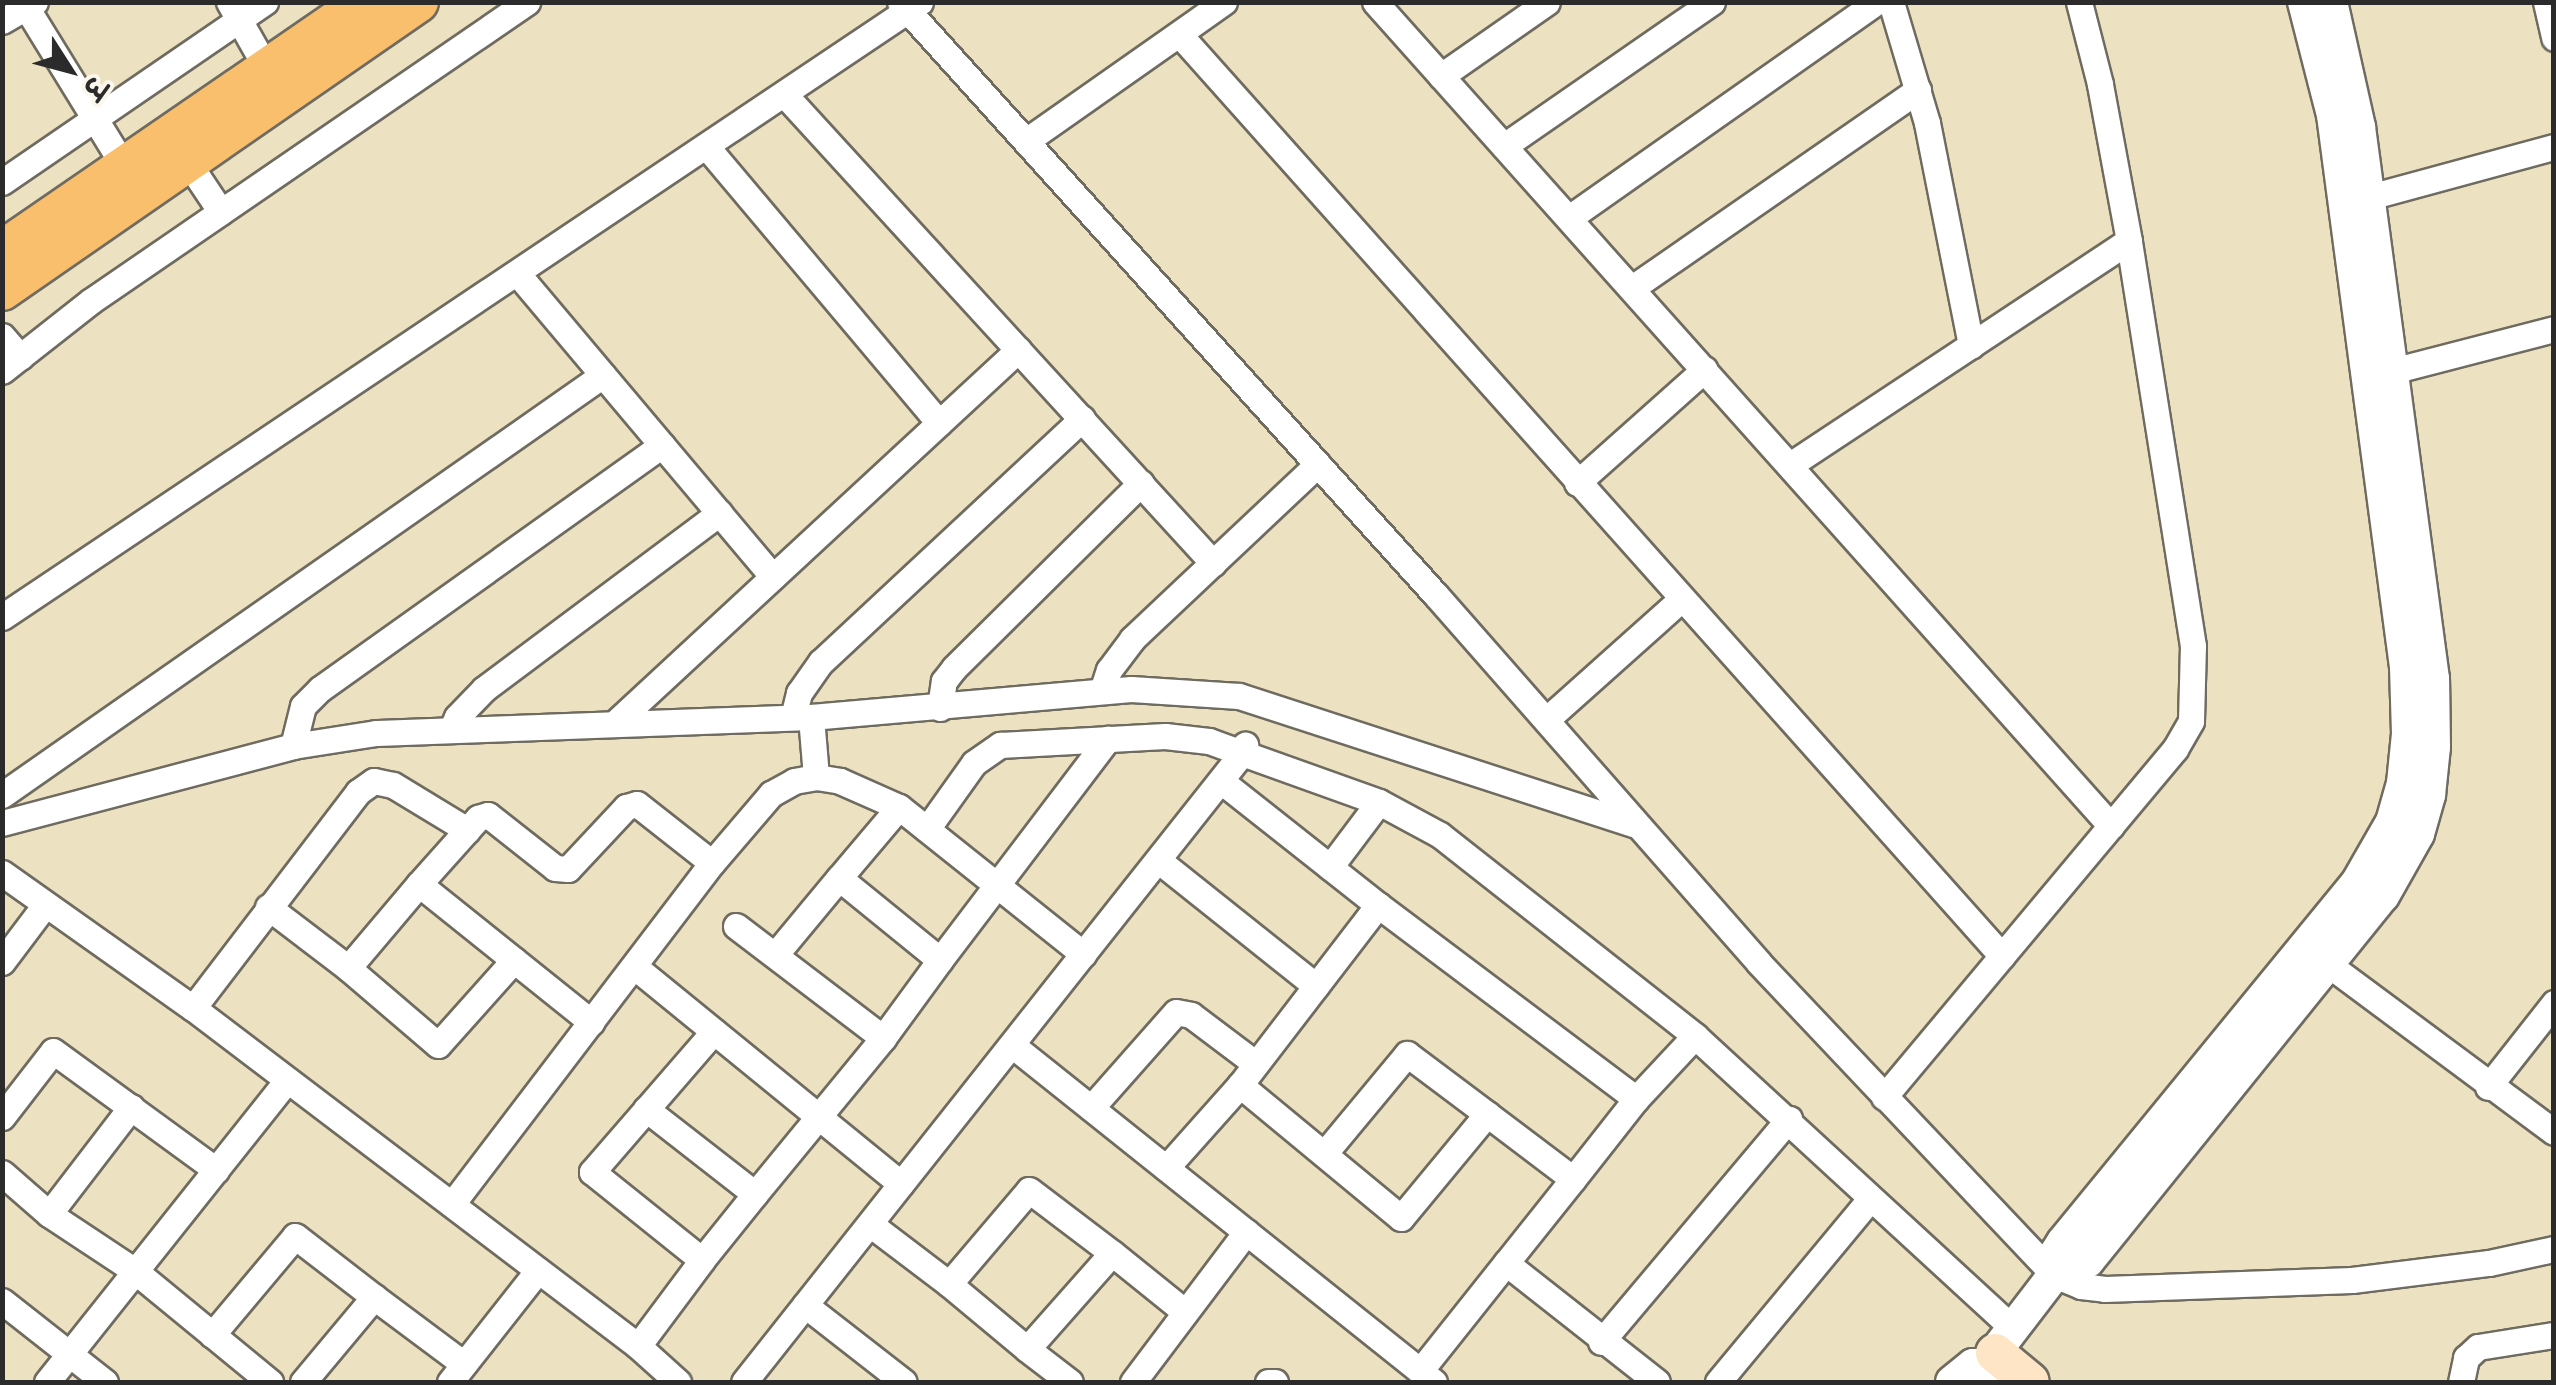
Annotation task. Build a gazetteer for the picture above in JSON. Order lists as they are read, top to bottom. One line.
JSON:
{"north":"bottom right"}
